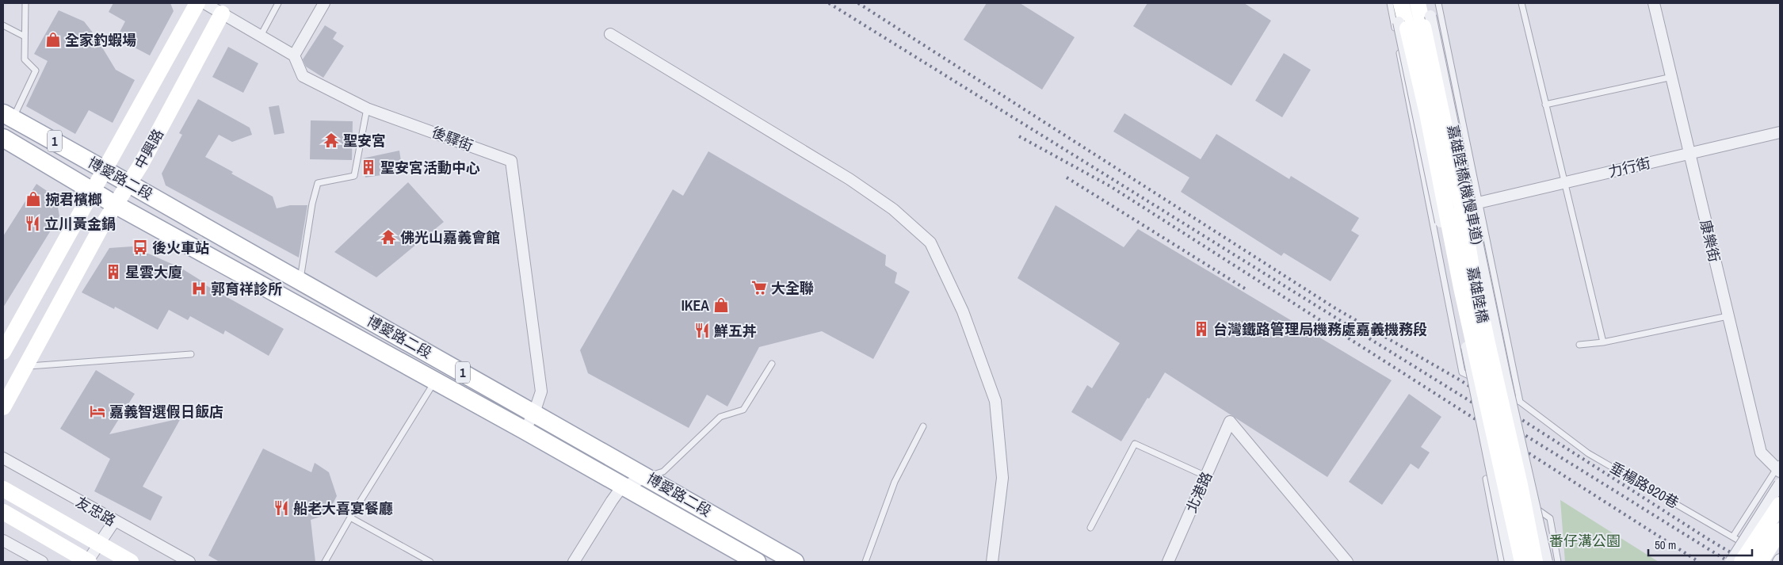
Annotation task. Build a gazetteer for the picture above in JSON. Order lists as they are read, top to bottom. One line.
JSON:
{"streets":{"main road":["1","博愛路二段"],"street":["後驛街","中興路","力行街","嘉雄陸橋(機慢車道)","康樂街","嘉雄陸橋","北港路","友忠路"],"lane":["垂楊路920巷"]},"crossings":[["後驛街","博愛路二段"],["中興路","博愛路二段"],["力行街","康樂街"],["嘉雄陸橋(機慢車道)","嘉雄陸橋"]],"parks":["番仔溝公園"],"places":{"shop":["全家釣蝦場","捥君檳榔","IKEA"],"temple":["聖安宮","佛光山嘉義會館"],"building":["聖安宮活動中心","星雲大廈","台灣鐵路管理局機務處嘉義機務段"],"restaurant":["立川黃金鍋","鮮五丼","船老大喜宴餐廳"],"bus stop":["後火車站"],"supermarket":["大全聯"],"hospital":["郭育祥診所"],"hotel":["嘉義智選假日飯店"]},"scale_bar":"50 m"}
